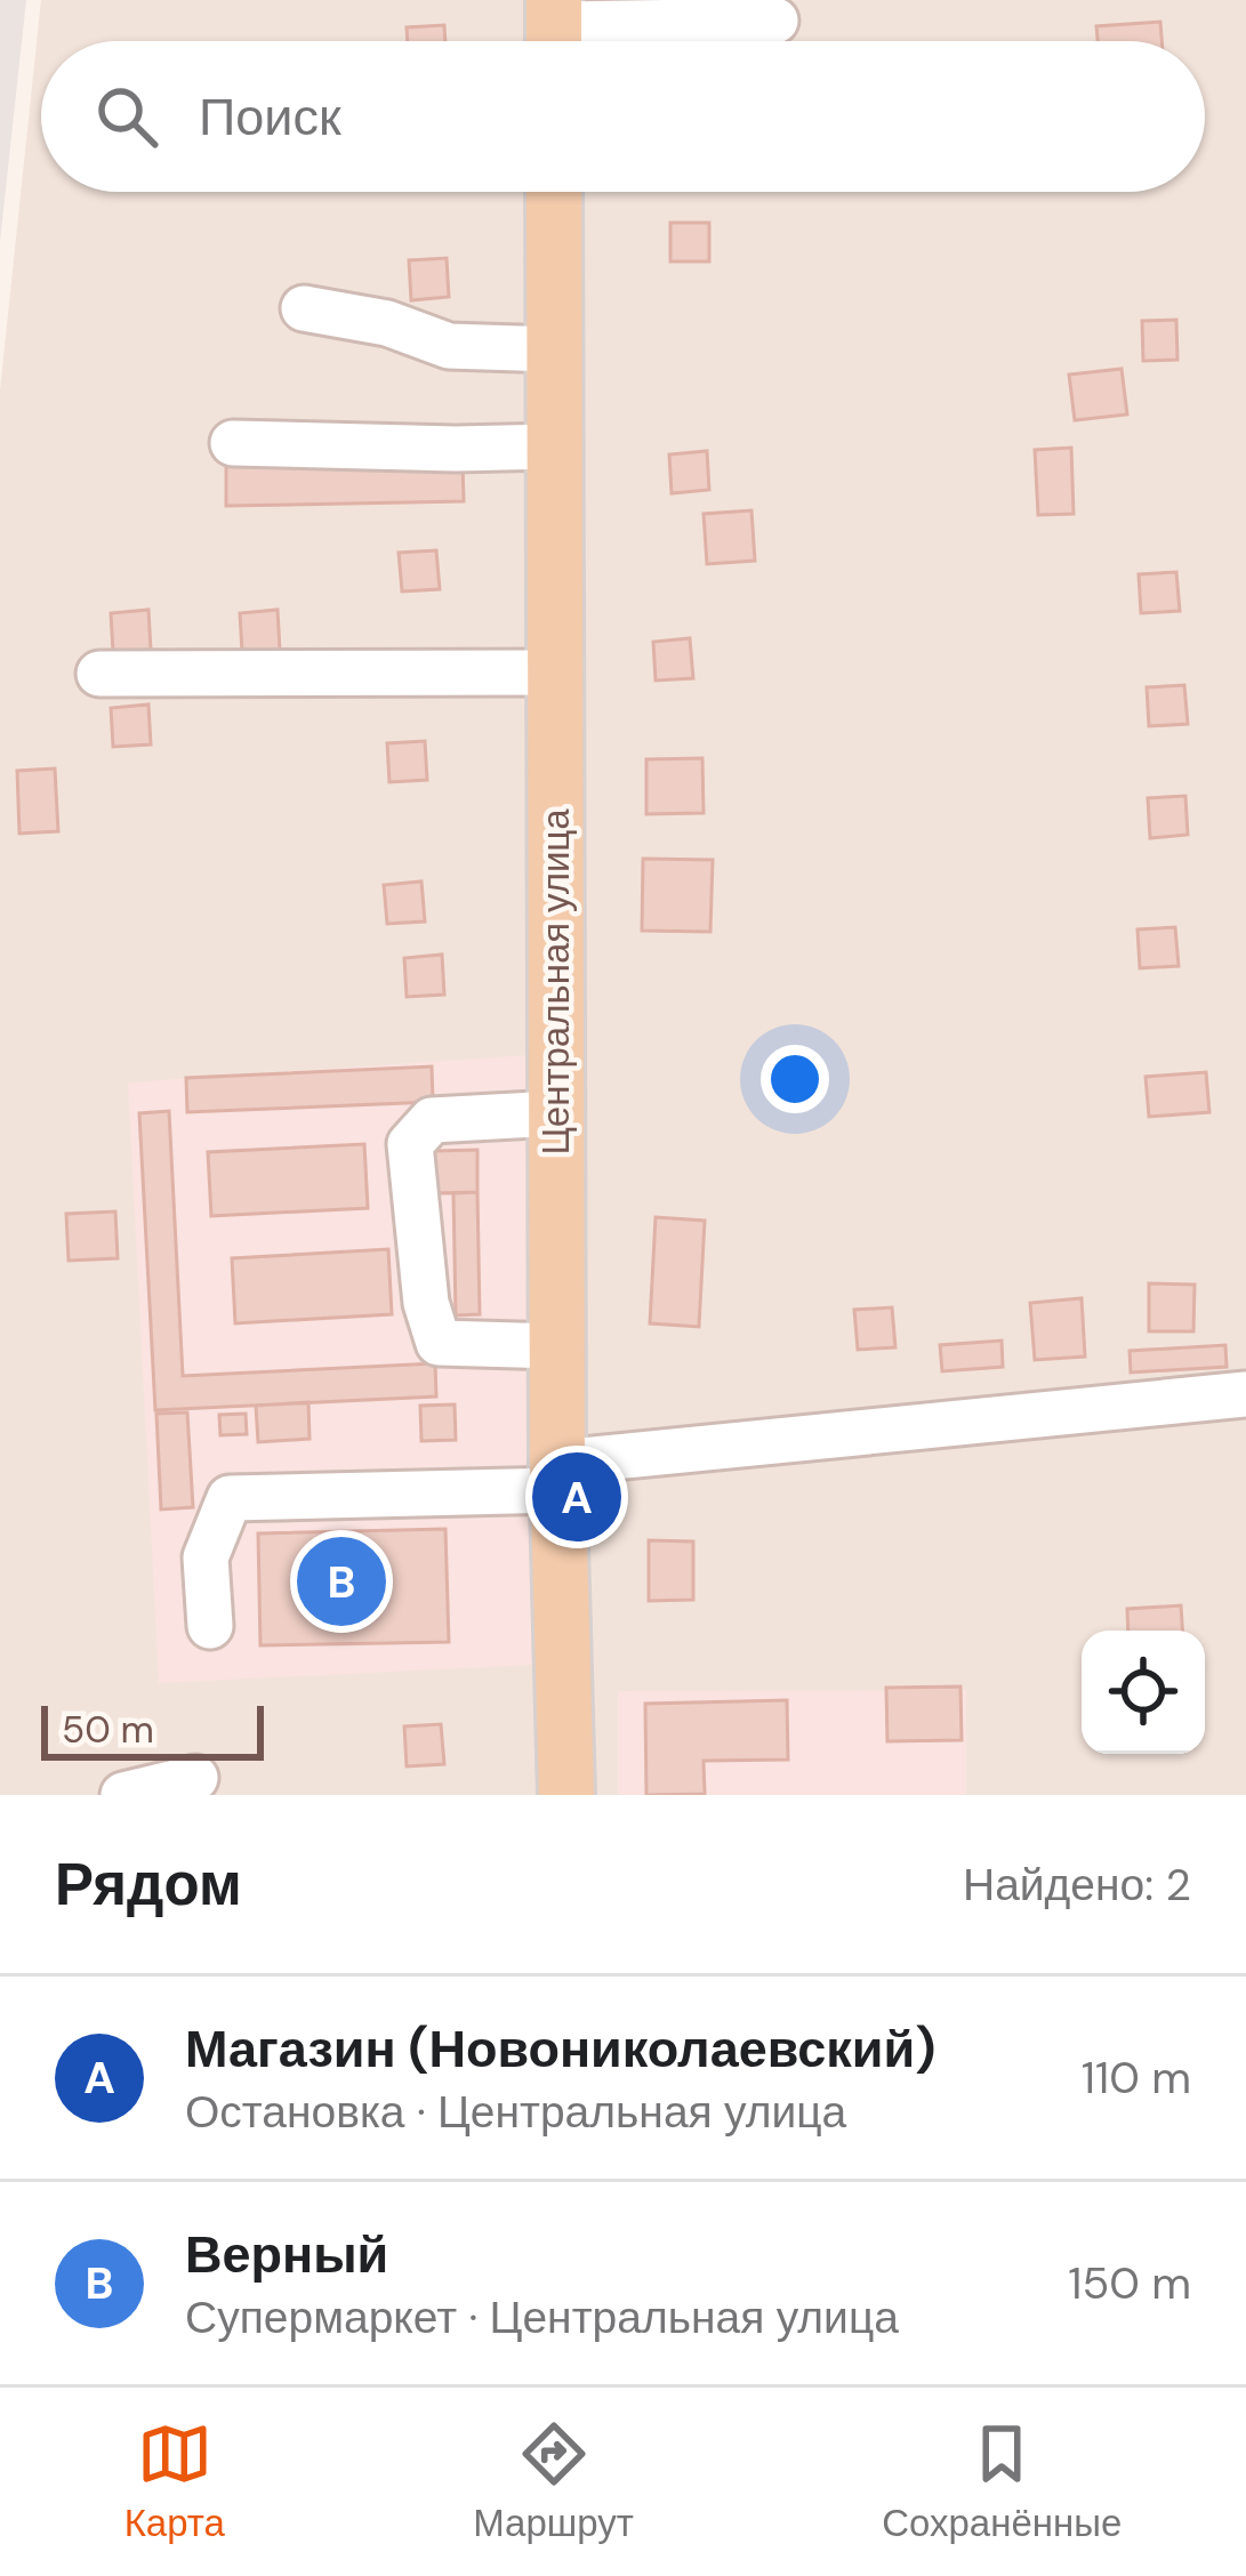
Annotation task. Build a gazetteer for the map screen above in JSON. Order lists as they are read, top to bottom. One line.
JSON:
{"streets":{"main road":["Центральная улица"]},"scale_bar":"50 m","page":{"search":"Поиск","pins":["A","B"],"scale":"50 m","heading":["Рядом","Найдено: 2"],"list":[{"mark":"A","name":"Магазин (Новониколаевский)","note":"Остановка · Центральная улица","value":"110 m"},{"mark":"B","name":"Верный","note":"Супермаркет · Центральная улица","value":"150 m"}],"nav":["Карта","Маршрут","Сохранённые"]}}
